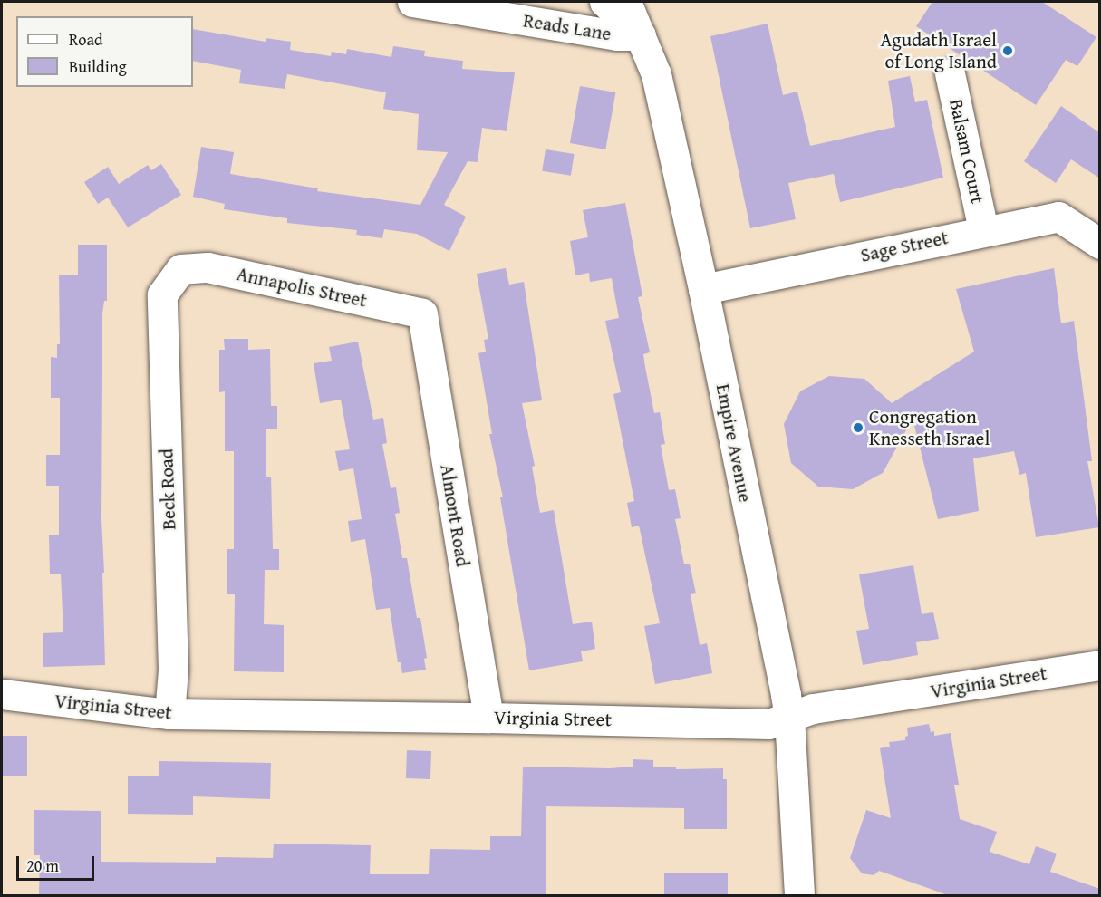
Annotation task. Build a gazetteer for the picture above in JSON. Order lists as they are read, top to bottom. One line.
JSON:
{"streets":{"street":["Reads Lane","Balsam Court","Sage Street","Annapolis Street","Empire Avenue","Beck Road","Almont Road","Virginia Street"]},"crossings":[["Reads Lane","Empire Avenue"],["Balsam Court","Sage Street"],["Sage Street","Empire Avenue"],["Annapolis Street","Beck Road"],["Annapolis Street","Almont Road"],["Empire Avenue","Virginia Street"],["Beck Road","Virginia Street"],["Almont Road","Virginia Street"]],"places":["Agudath Israel of Long Island","Congregation Knesseth Israel"],"legend":["Road","Building"],"scale_bar":"20 m"}
